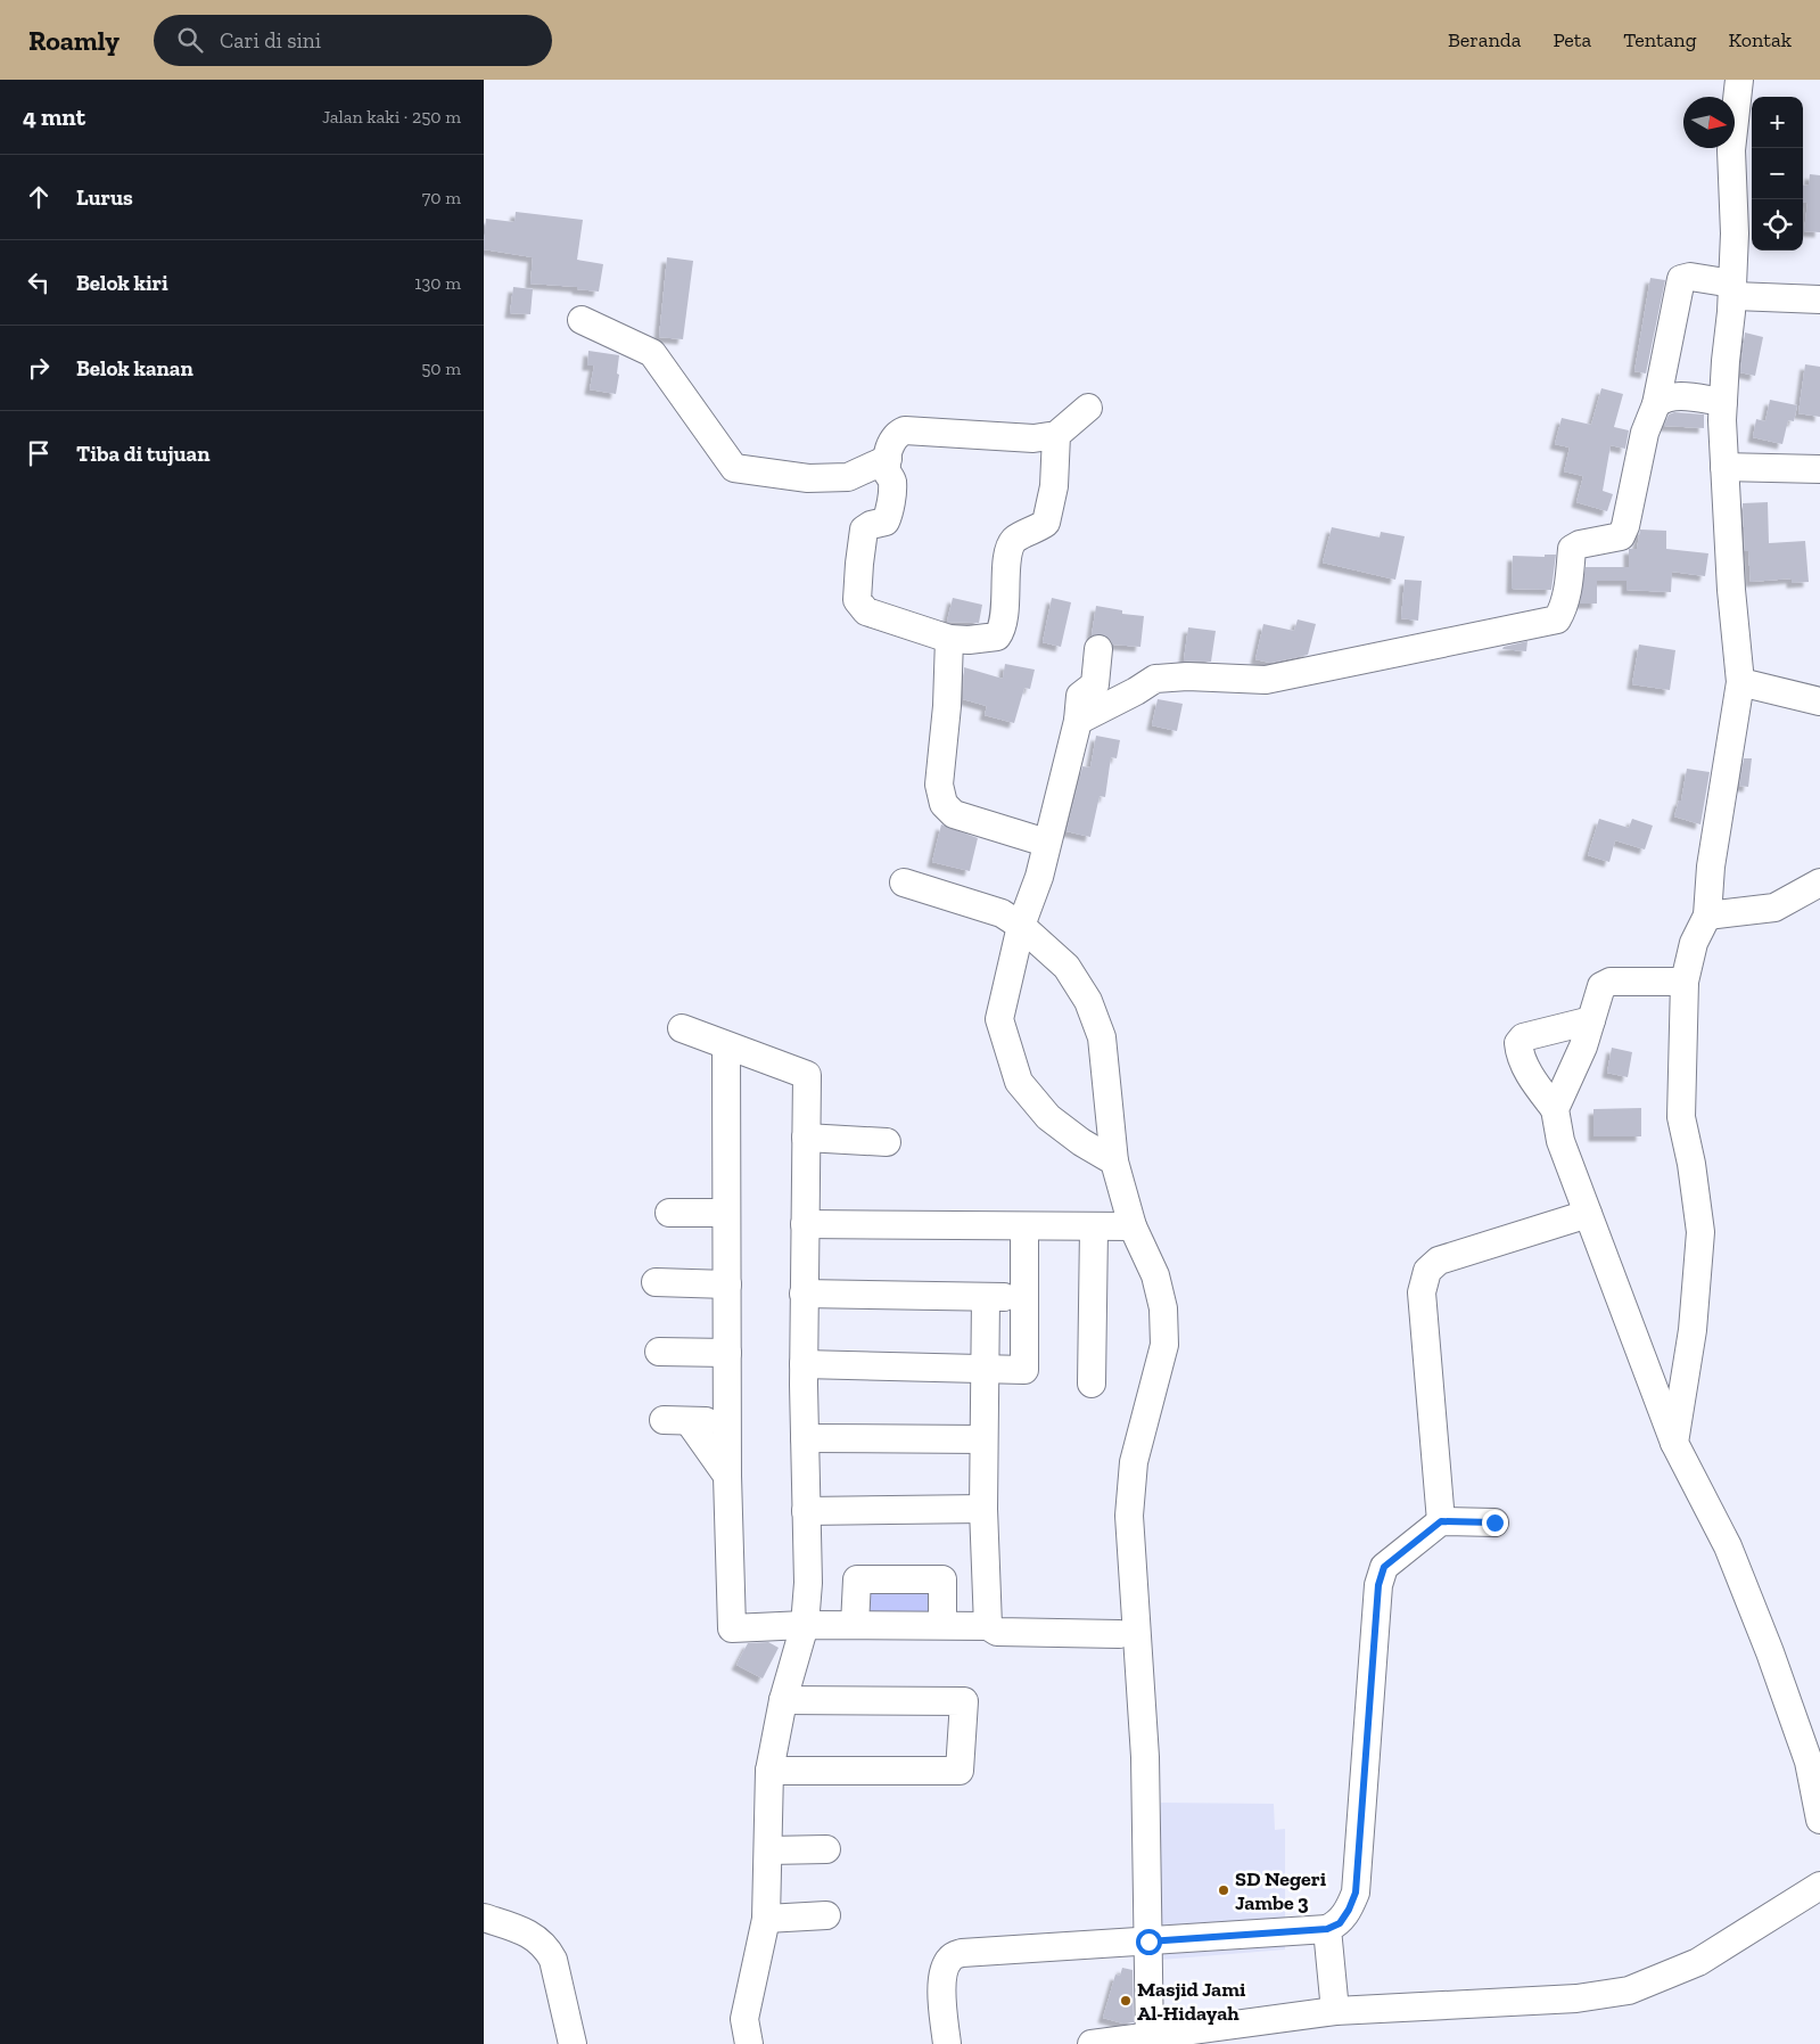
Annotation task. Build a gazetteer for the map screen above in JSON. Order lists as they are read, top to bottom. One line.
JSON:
{"places":["SD Negeri Jambe 3","Masjid Jami Al-Hidayah"],"north":"right","page":{"header":"Roamly","search":"Cari di sini","nav":["Beranda","Peta","Tentang","Kontak"],"heading":["4 mnt","Jalan kaki · 250 m"],"map_buttons":["+","−"],"list":[["Lurus","70 m"],["Belok kiri","130 m"],["Belok kanan","50 m"],"Tiba di tujuan"]}}
